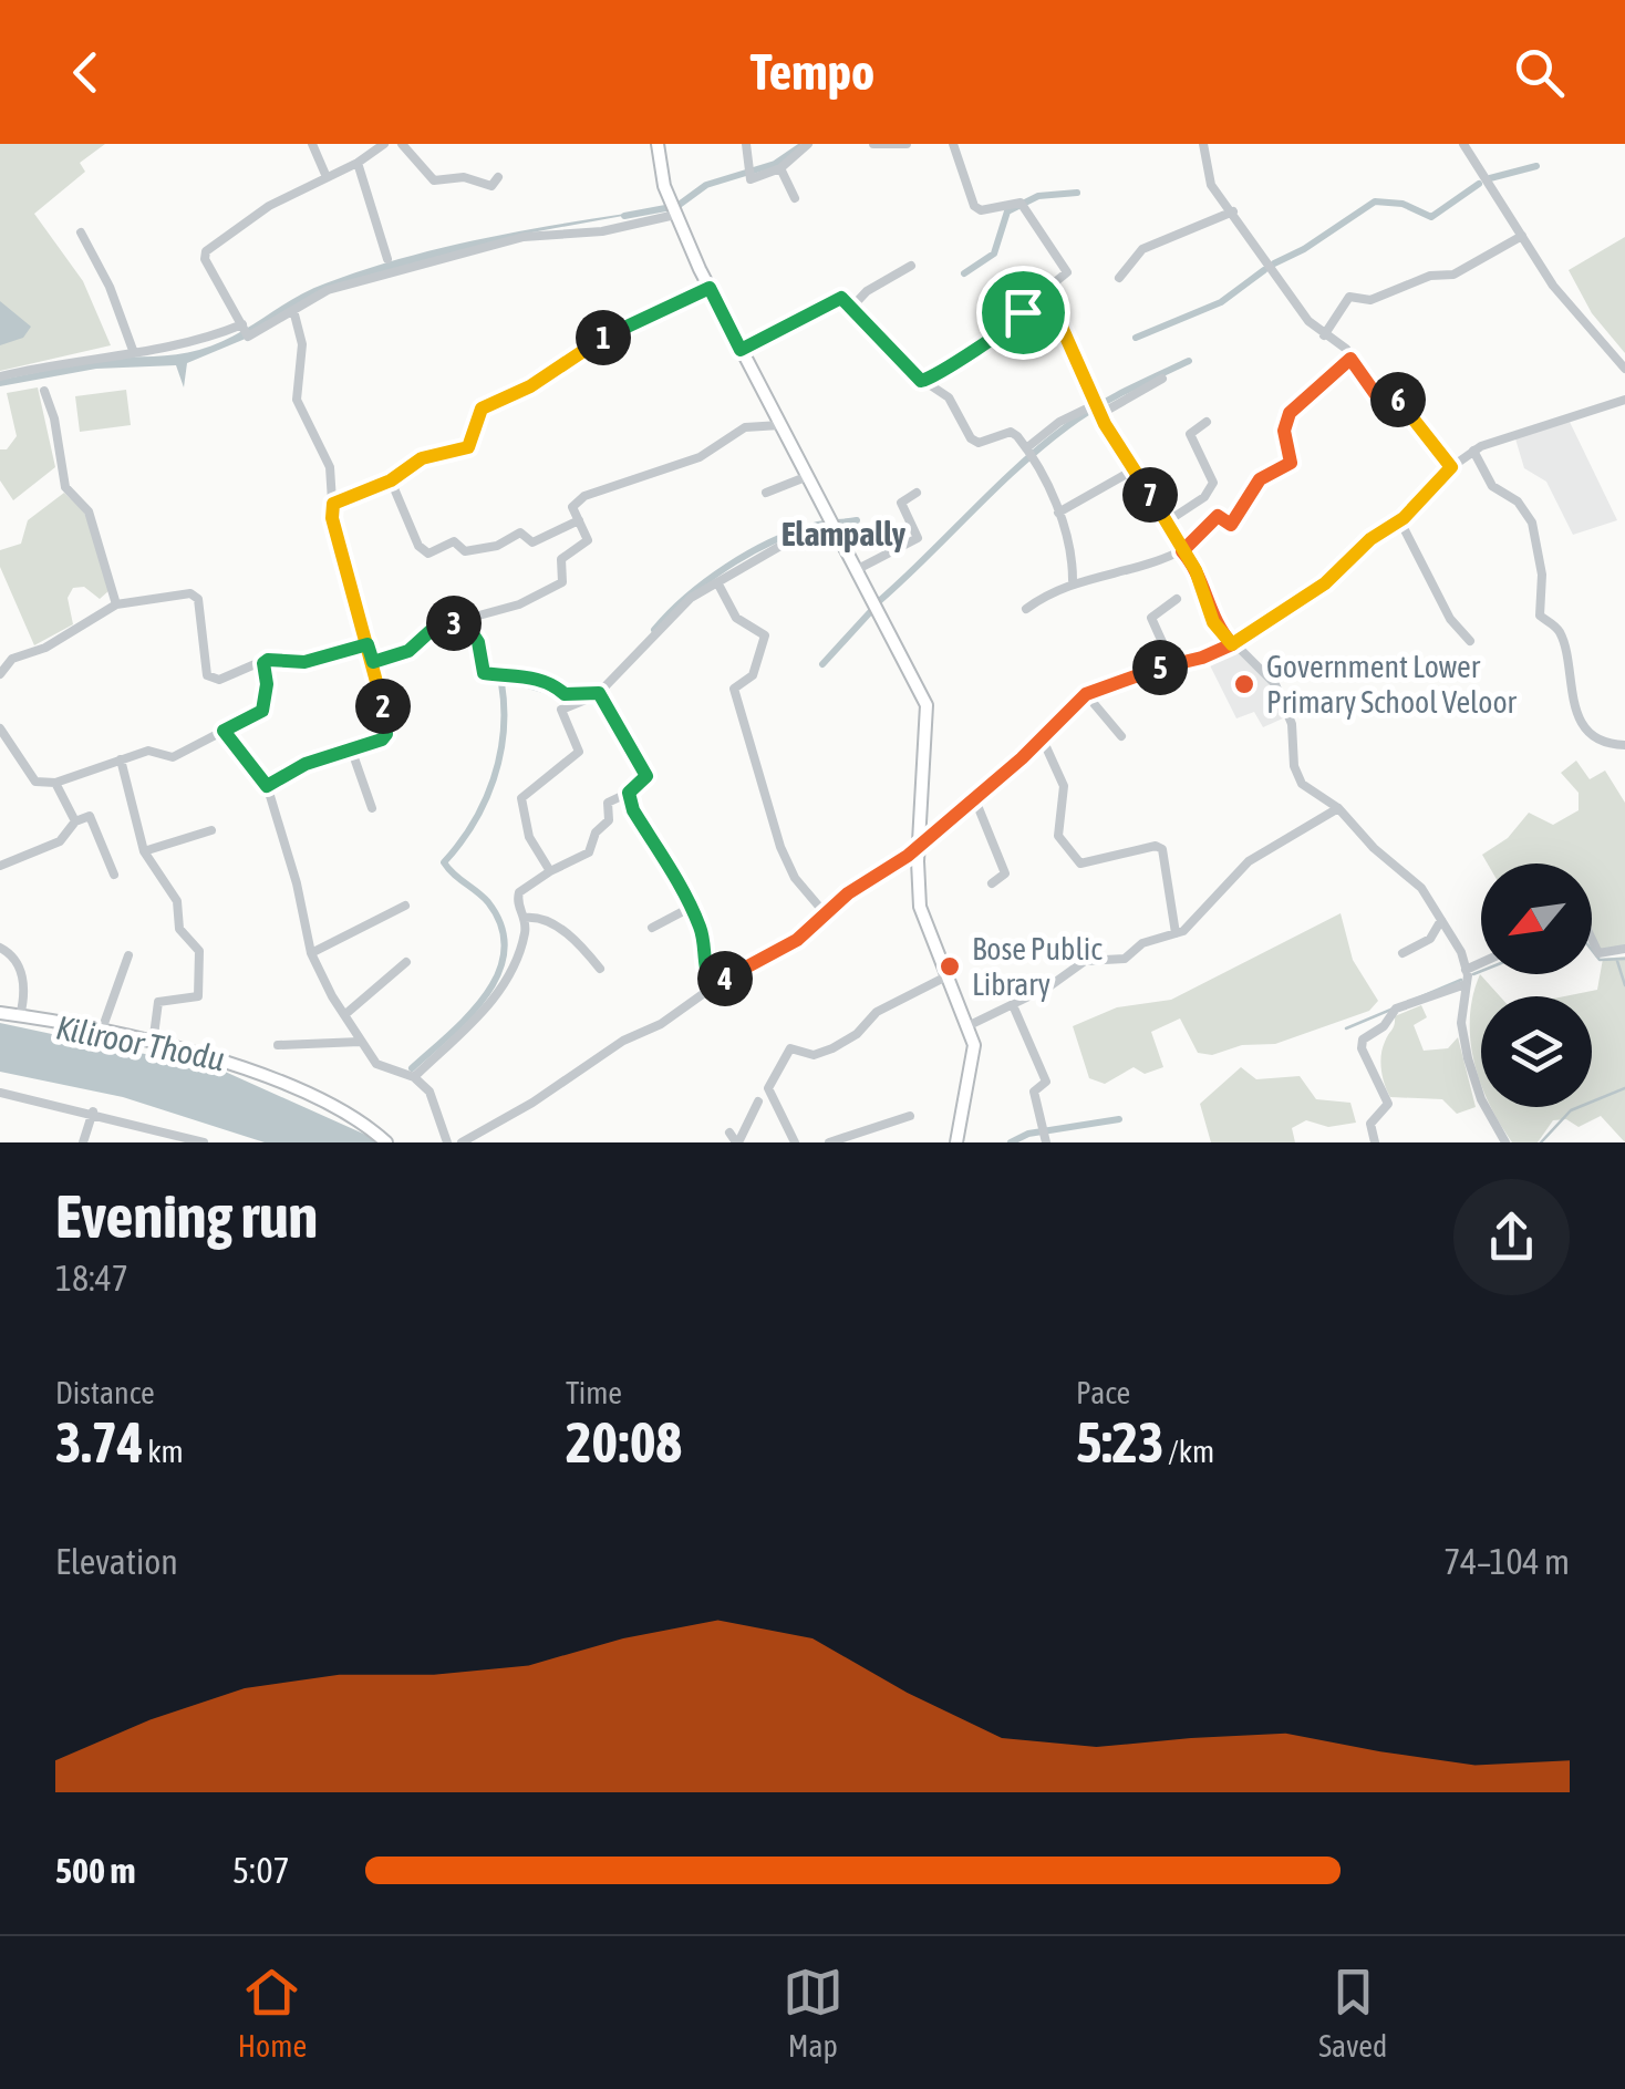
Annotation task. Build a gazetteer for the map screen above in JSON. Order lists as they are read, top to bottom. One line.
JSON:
{"districts":["Elampally"],"water":["Kiliroor Thodu"],"places":["Government Lower Primary School Veloor","Bose Public Library"],"north":"bottom left","page":{"header":"Tempo","pins":["1","6","7","3","5","2","4"],"heading":["Evening run","18:47"],"stats":[["Distance","3.74 km"],["Time","20:08"],["Pace","5:23 /km"]],"chart":["Elevation","74–104 m"],"list":[{"name":"500 m","note":"5:07"}],"tabs":["Home","Map","Saved"]}}
